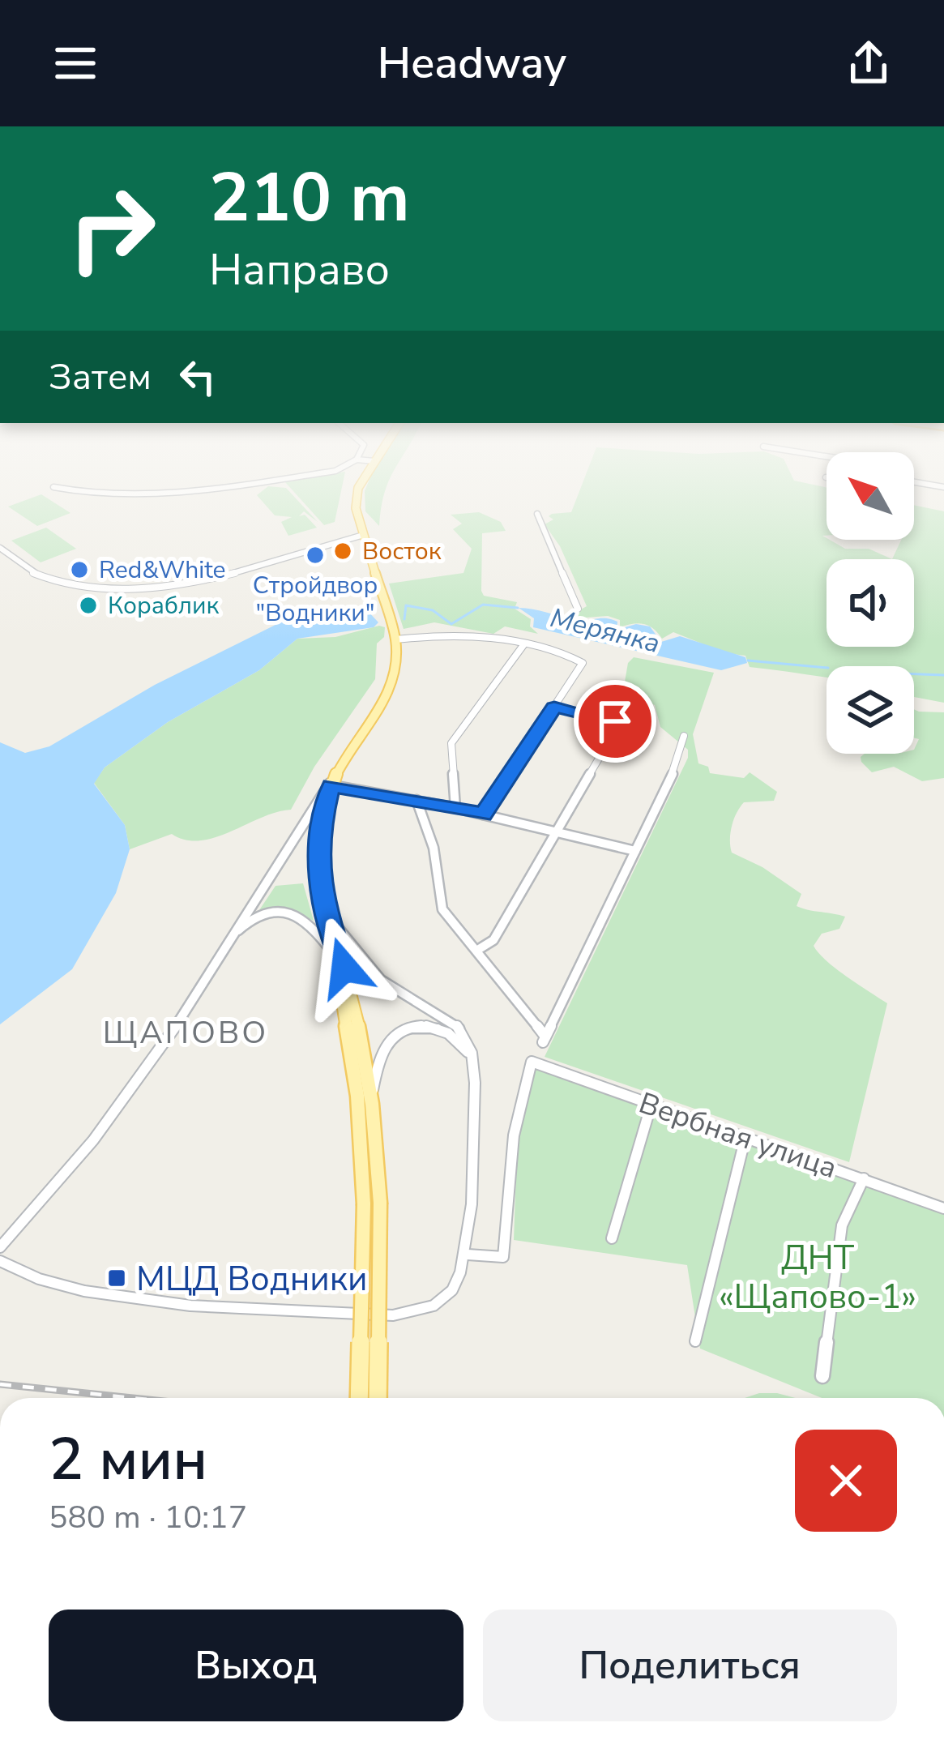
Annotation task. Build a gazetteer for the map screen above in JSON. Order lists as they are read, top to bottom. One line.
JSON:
{"streets":{"street":["Вербная улица"]},"districts":["ЩАПОВО"],"water":["Мерянка"],"parks":["ДНТ «Щапово-1»"],"places":{"other":["Восток","Стройдвор \"Водники\"","Red&White","Кораблик"],"transit":["МЦД Водники"]},"north":"top left","page":{"header":"Headway","turn":["210 m","Направо"],"then":"Затем","heading":["2 мин","580 m · 10:17"],"buttons":["Выход","Поделиться"]}}
